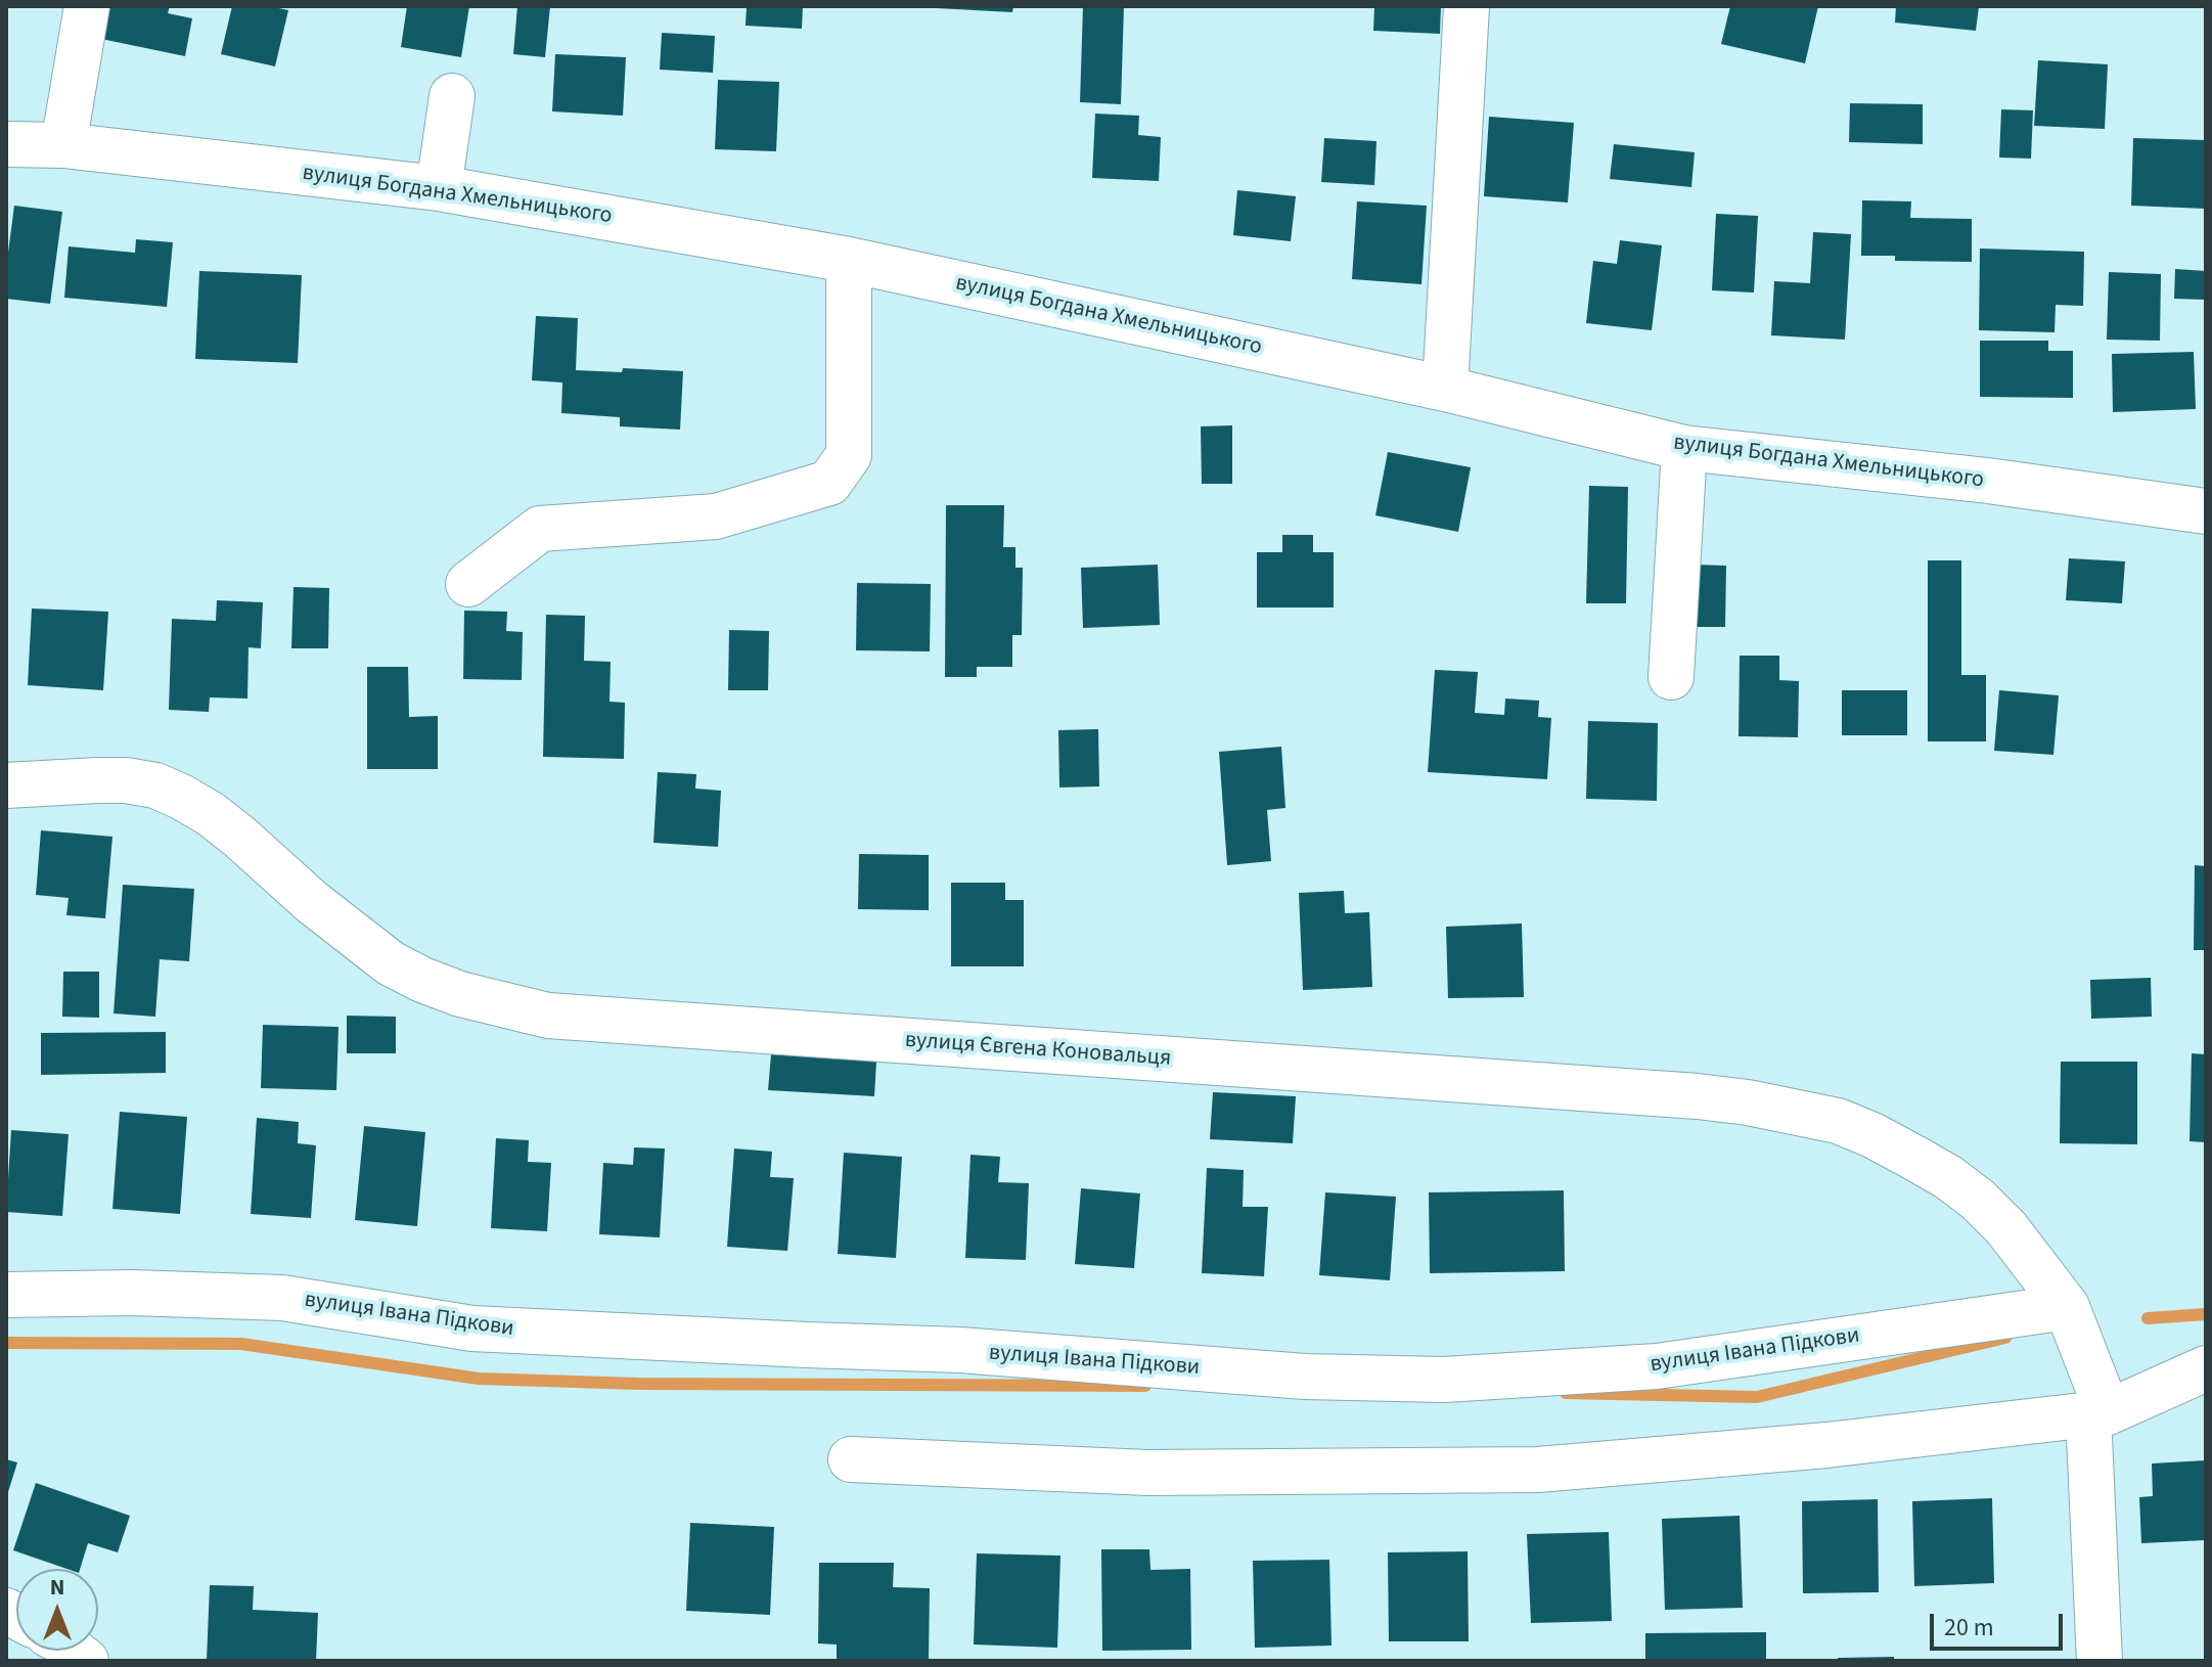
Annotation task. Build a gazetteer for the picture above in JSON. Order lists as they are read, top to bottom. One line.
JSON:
{"streets":{"street":["вулиця Богдана Хмельницького","вулиця Євгена Коновальця","вулиця Івана Підкови"]},"crossings":[["вулиця Євгена Коновальця","вулиця Івана Підкови"]],"scale_bar":"20 m","north":"top"}
